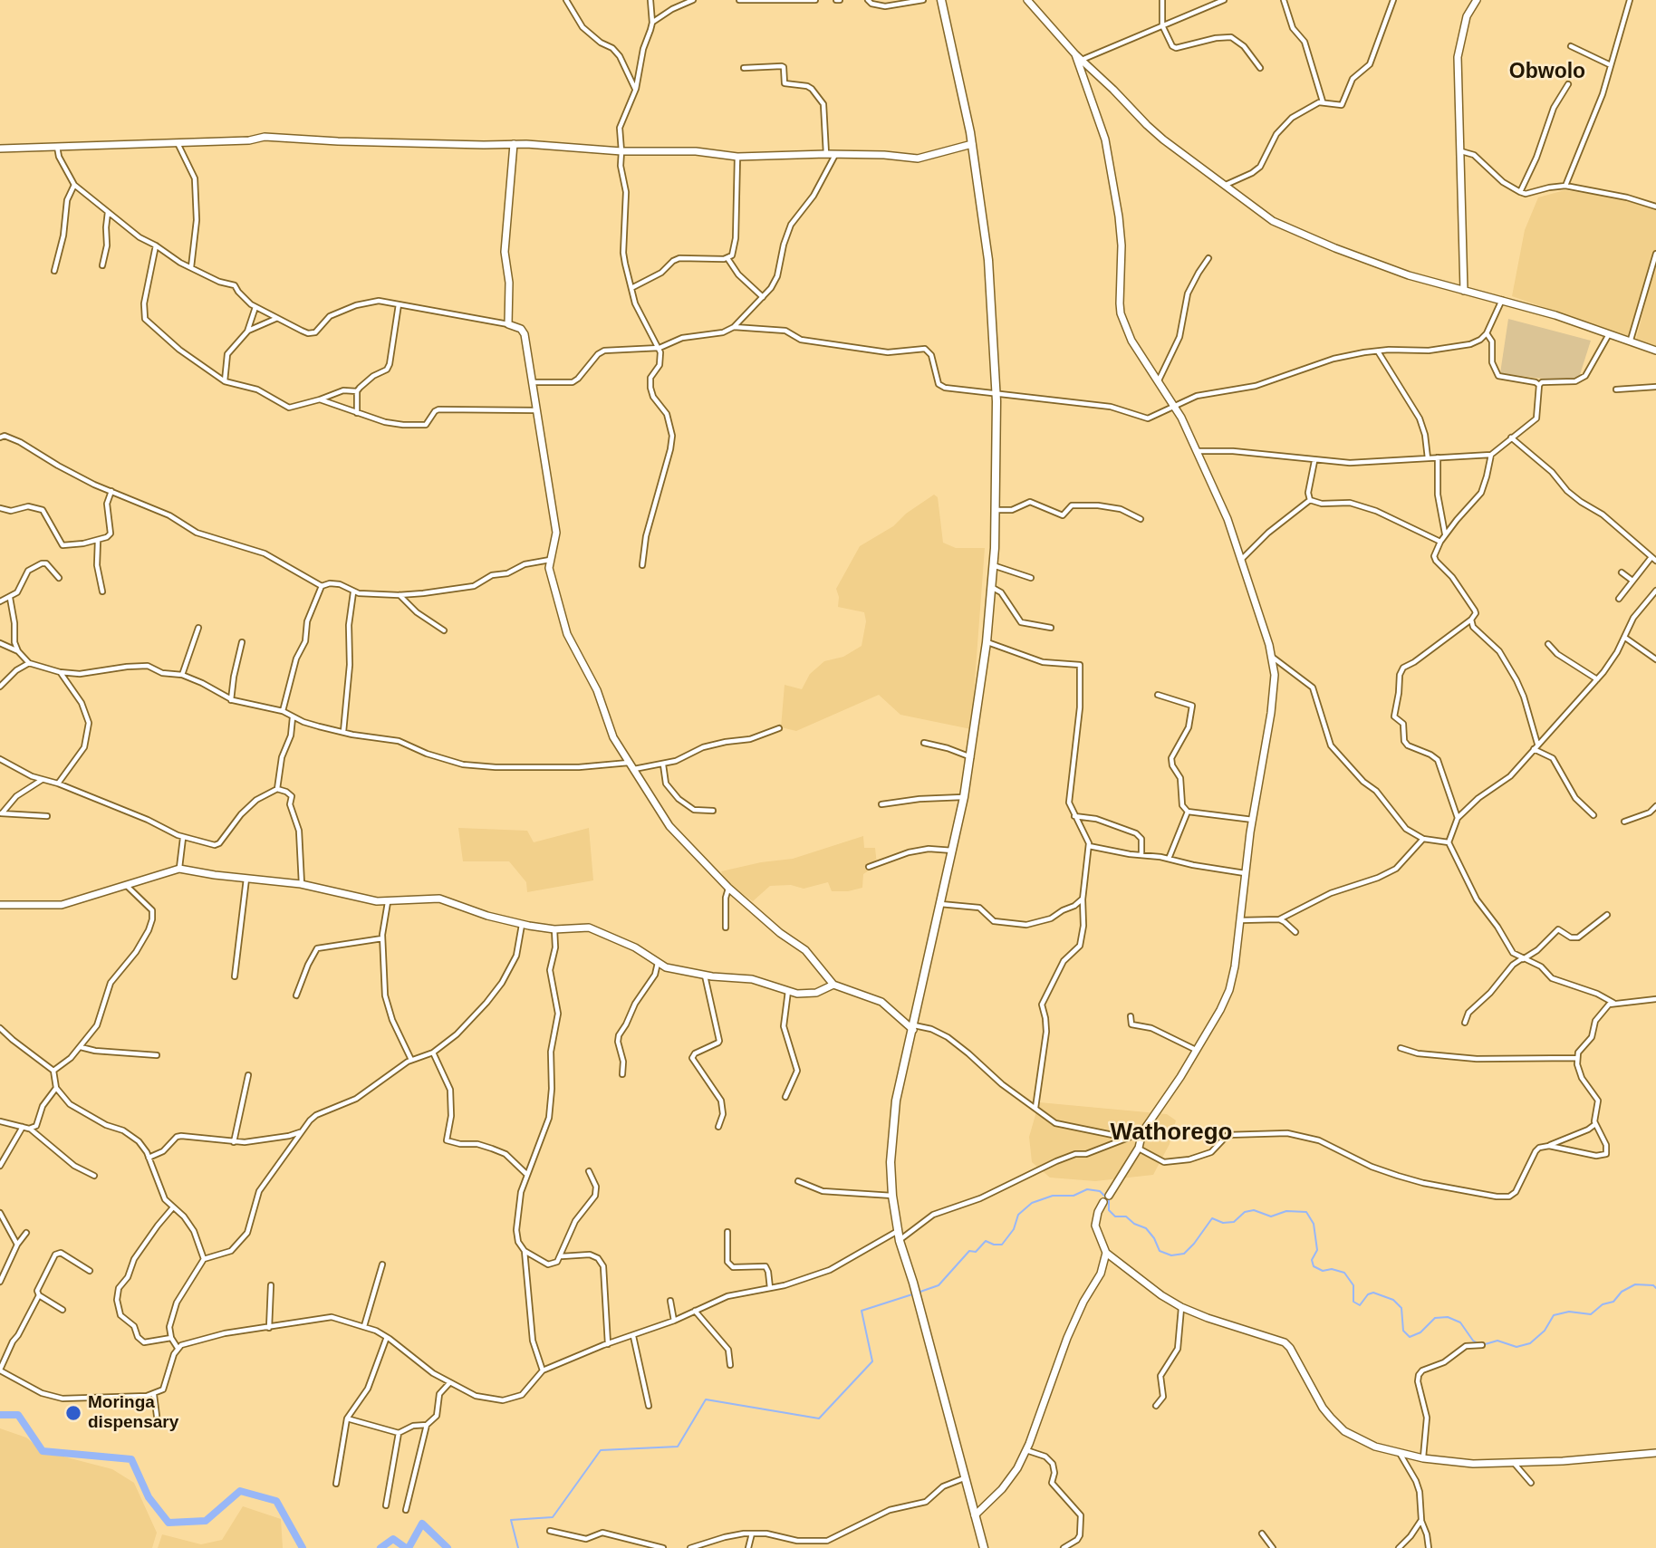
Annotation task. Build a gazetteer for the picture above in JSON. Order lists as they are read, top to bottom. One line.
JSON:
{"districts":["Obwolo","Wathorego"],"places":["Moringa dispensary"]}
